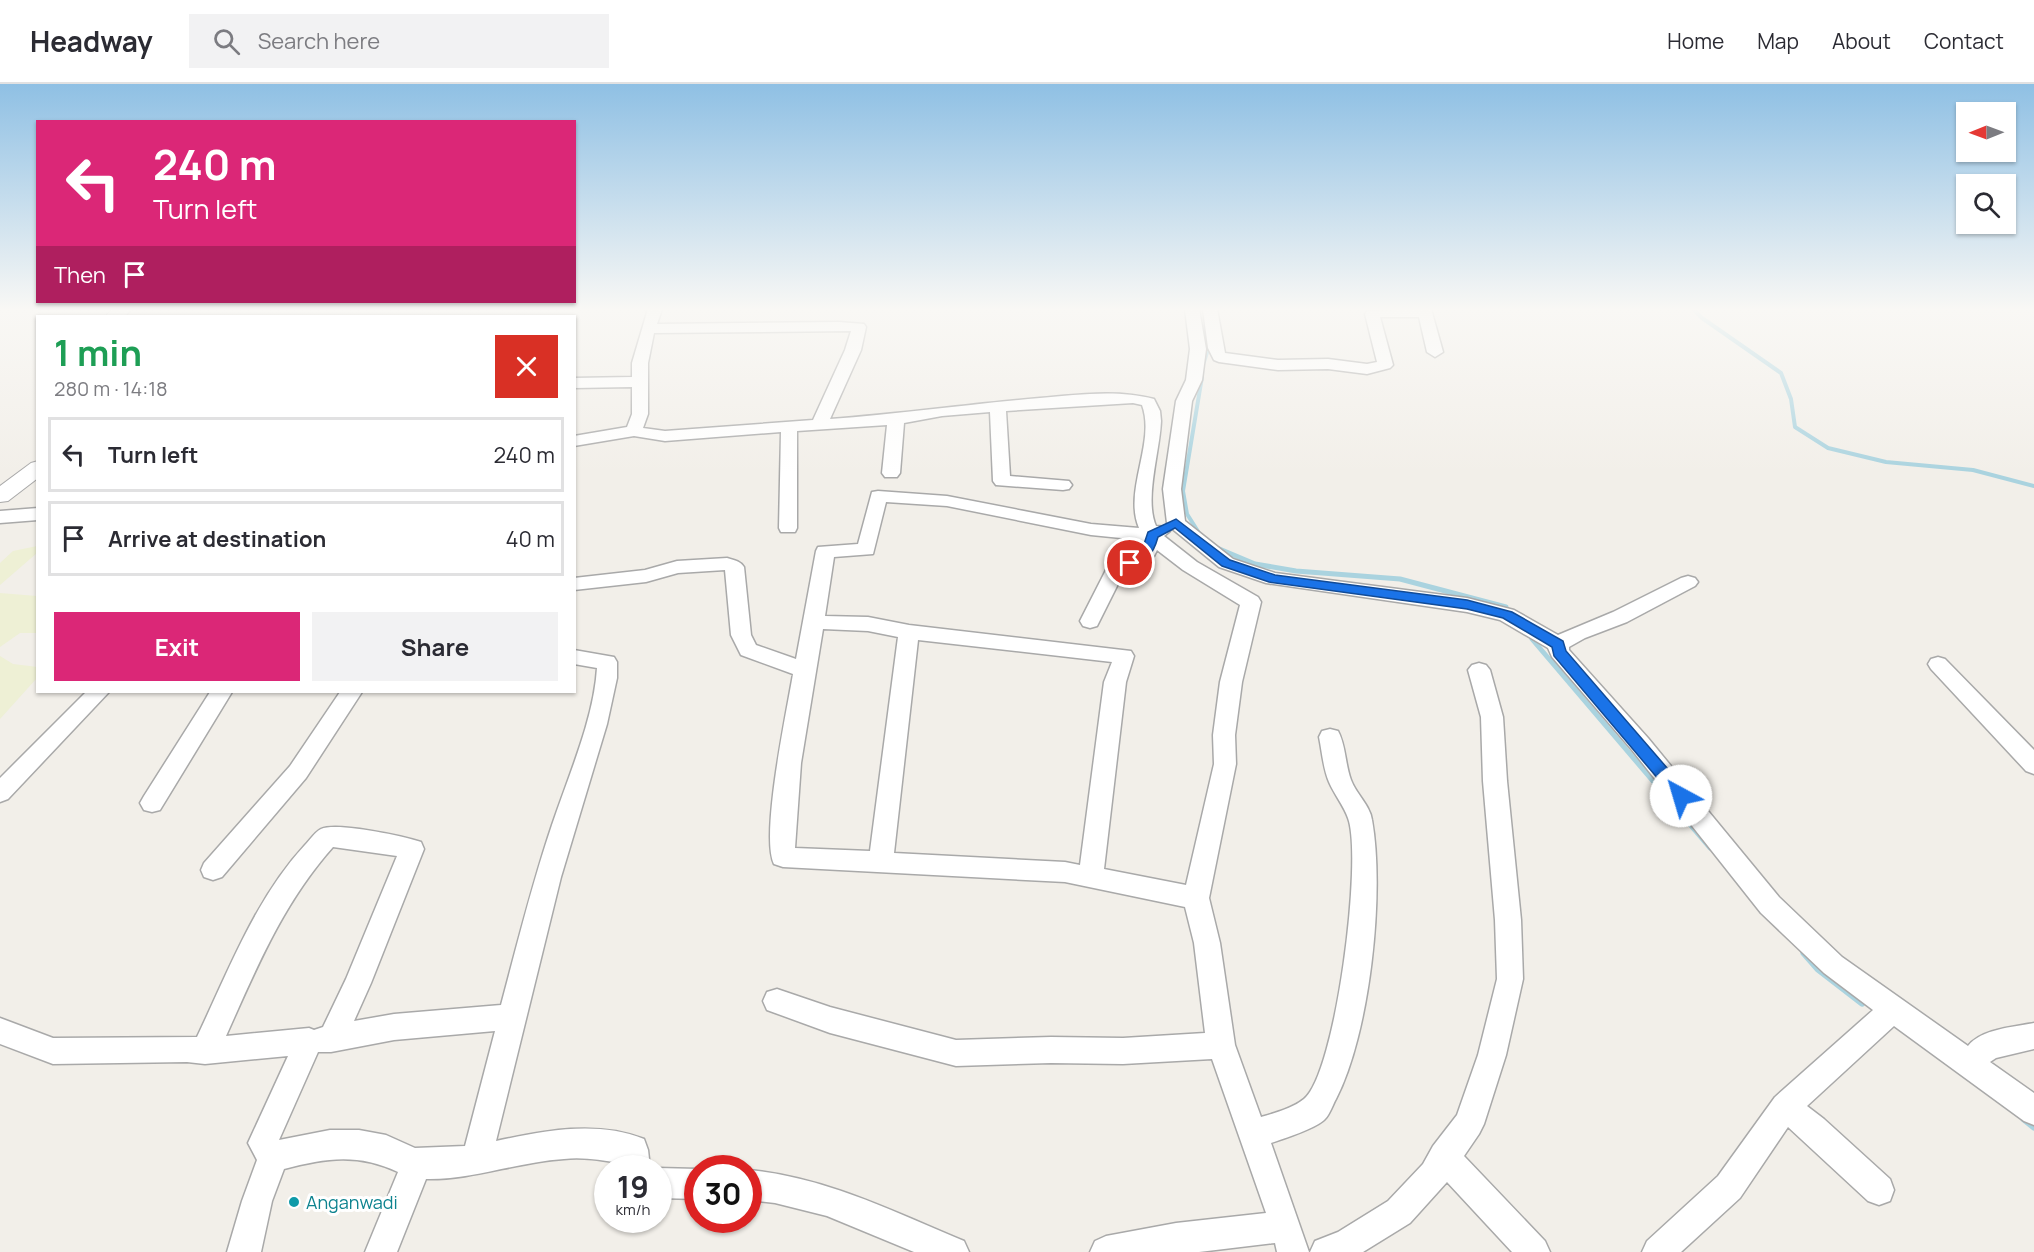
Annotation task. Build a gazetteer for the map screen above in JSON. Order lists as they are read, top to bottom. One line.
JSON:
{"places":["Anganwadi"],"north":"left","page":{"header":"Headway","search":"Search here","nav":["Home","Map","About","Contact"],"turn":["240 m","Turn left"],"then":"Then","heading":["1 min","280 m · 14:18"],"list":[{"name":"Turn left","value":"240 m"},{"name":"Arrive at destination","value":"40 m"}],"buttons":["Exit","Share"],"speed":"19 km/h","limit":"30"}}
